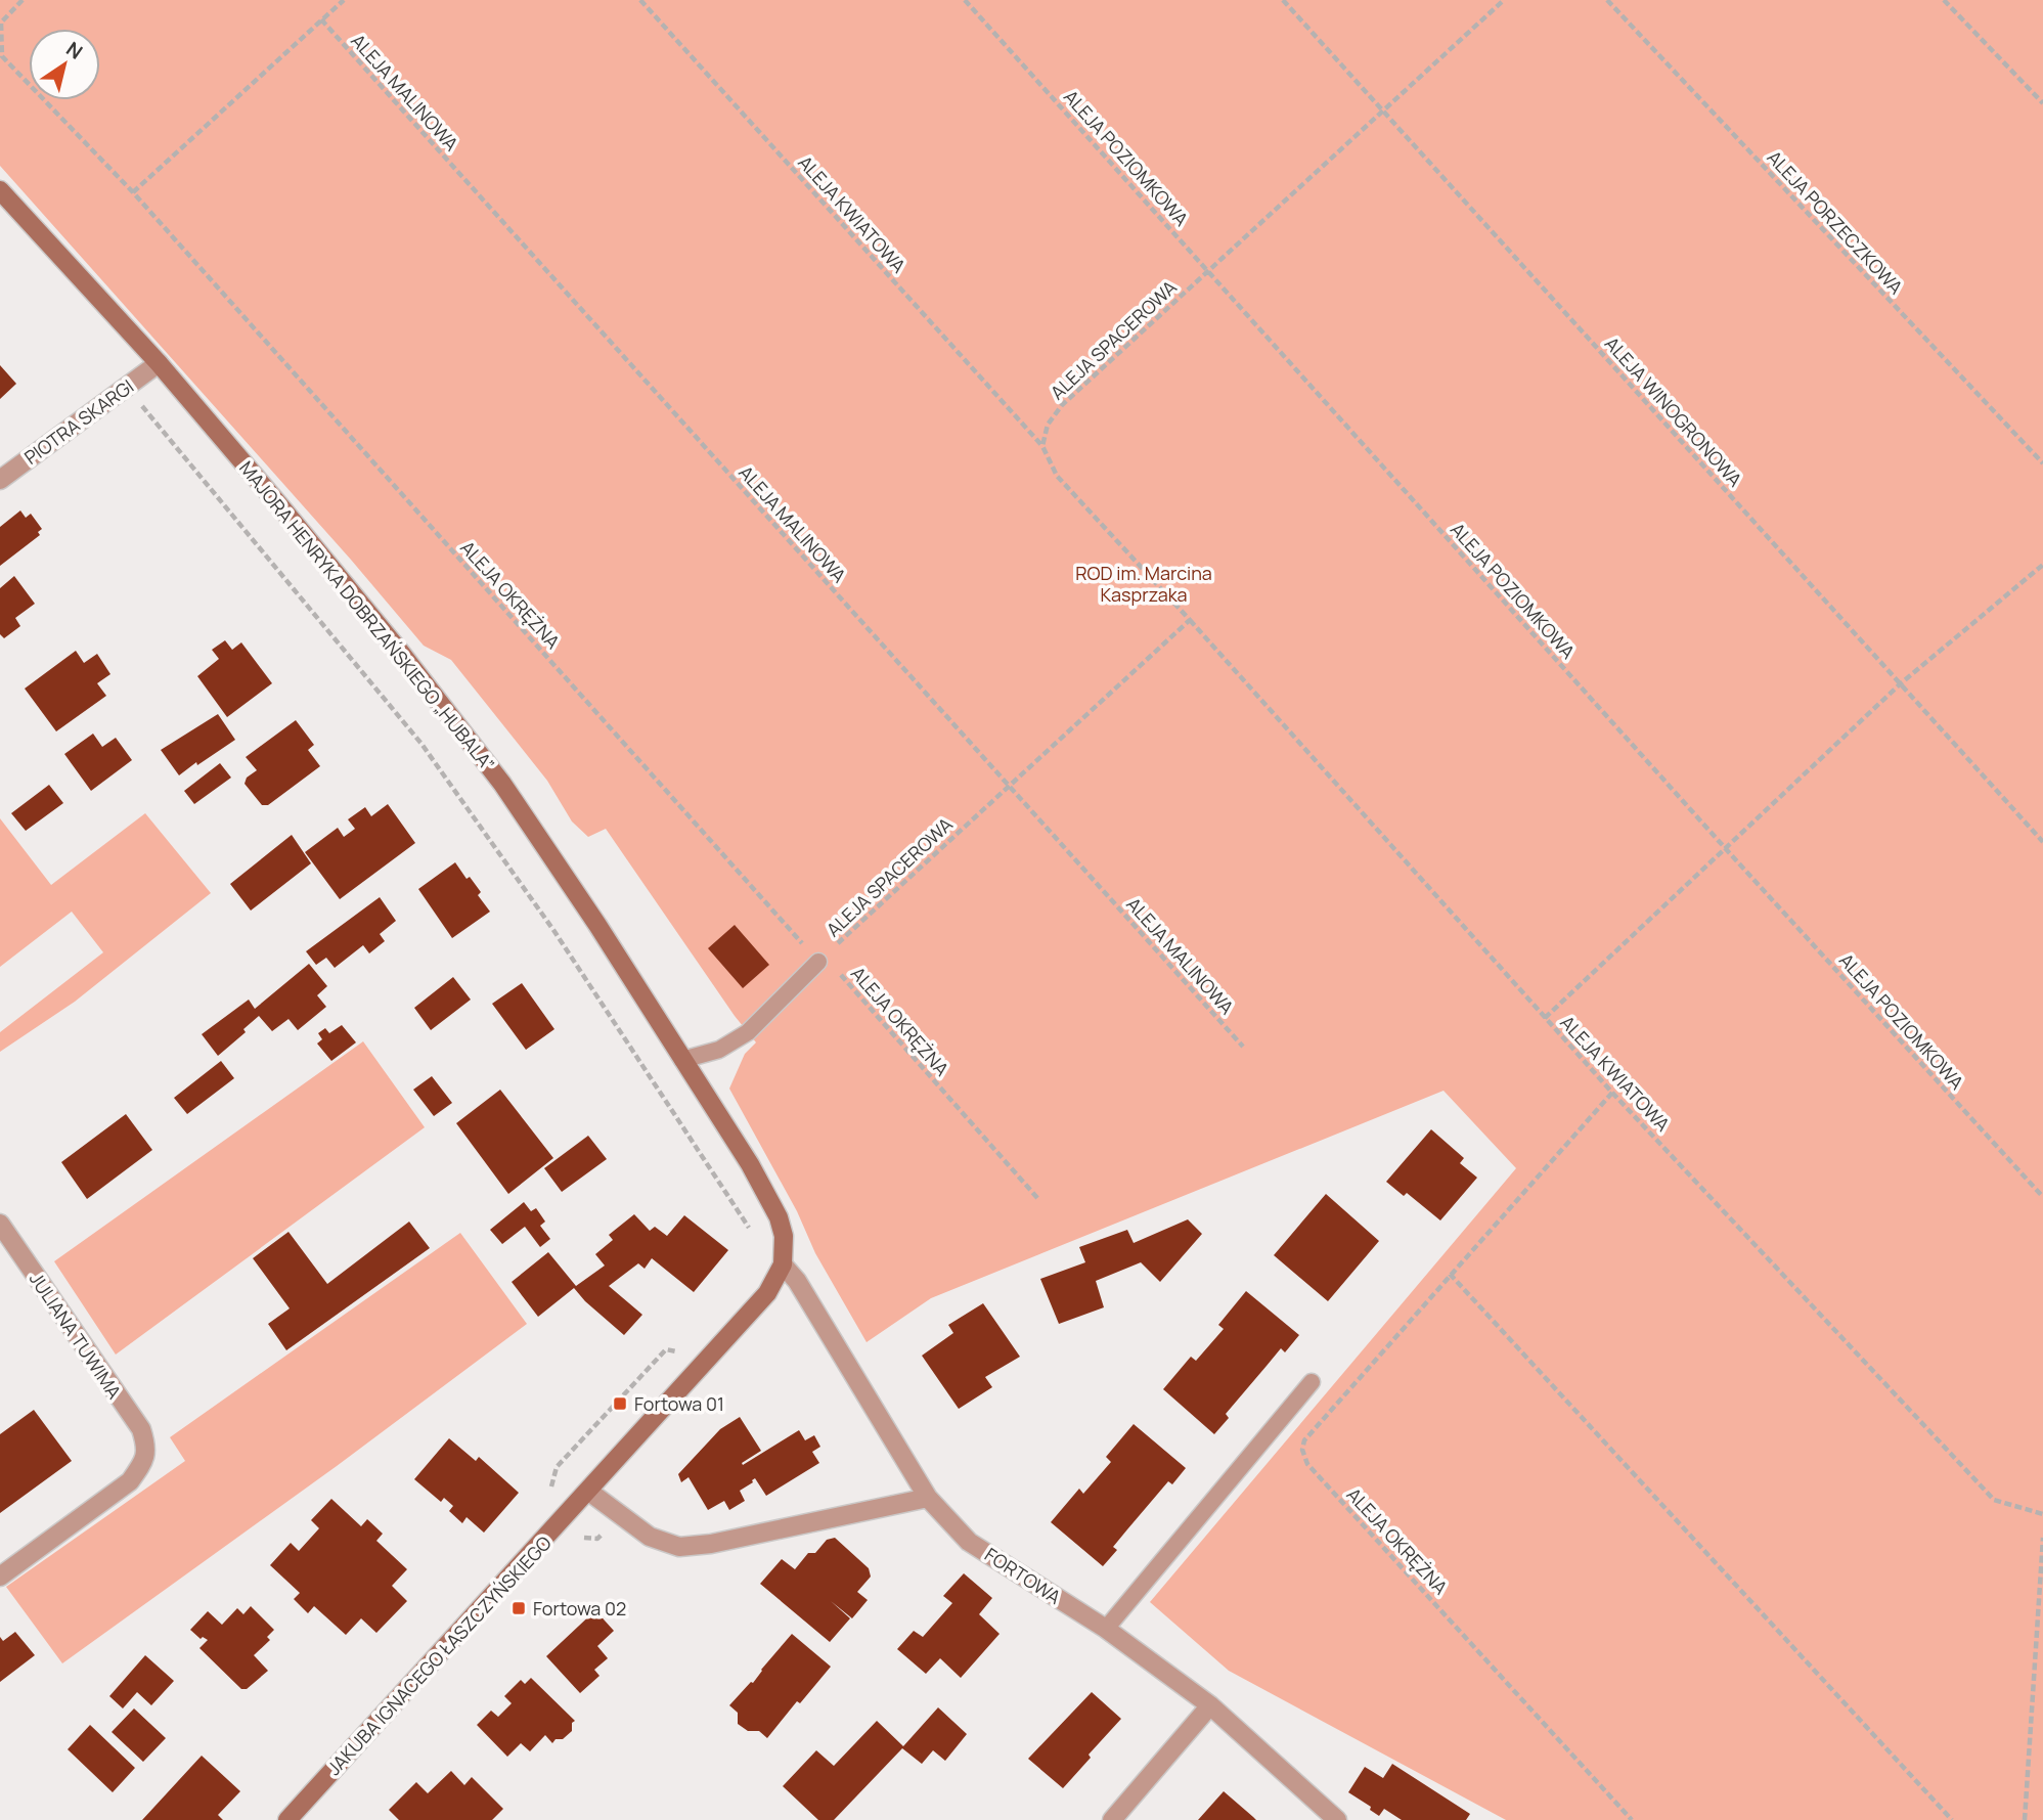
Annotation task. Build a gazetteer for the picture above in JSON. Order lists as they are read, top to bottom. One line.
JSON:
{"streets":{"street":["PIOTRA SKARGI","MAJORA HENRYKA DOBRZAŃSKIEGO „HUBALA”","JULIANA TUWIMA","FORTOWA","JAKUBA IGNACEGO ŁASZCZYŃSKIEGO"],"path":["ALEJA MALINOWA","ALEJA POZIOMKOWA","ALEJA KWIATOWA","ALEJA PORZECZKOWA","ALEJA SPACEROWA","ALEJA WINOGRONOWA","ALEJA OKRĘŻNA"]},"crossings":[["ALEJA MALINOWA","ALEJA SPACEROWA"],["ALEJA POZIOMKOWA","ALEJA SPACEROWA"],["ALEJA KWIATOWA","ALEJA SPACEROWA"],["ALEJA SPACEROWA","ALEJA WINOGRONOWA"],["ALEJA SPACEROWA","ALEJA OKRĘŻNA"],["PIOTRA SKARGI","MAJORA HENRYKA DOBRZAŃSKIEGO „HUBALA”"],["MAJORA HENRYKA DOBRZAŃSKIEGO „HUBALA”","FORTOWA"],["MAJORA HENRYKA DOBRZAŃSKIEGO „HUBALA”","JAKUBA IGNACEGO ŁASZCZYŃSKIEGO"],["FORTOWA","JAKUBA IGNACEGO ŁASZCZYŃSKIEGO"]],"parks":["ROD im. Marcina Kasprzaka"],"places":{"transit":["Fortowa 01","Fortowa 02"]},"north":"top right"}
